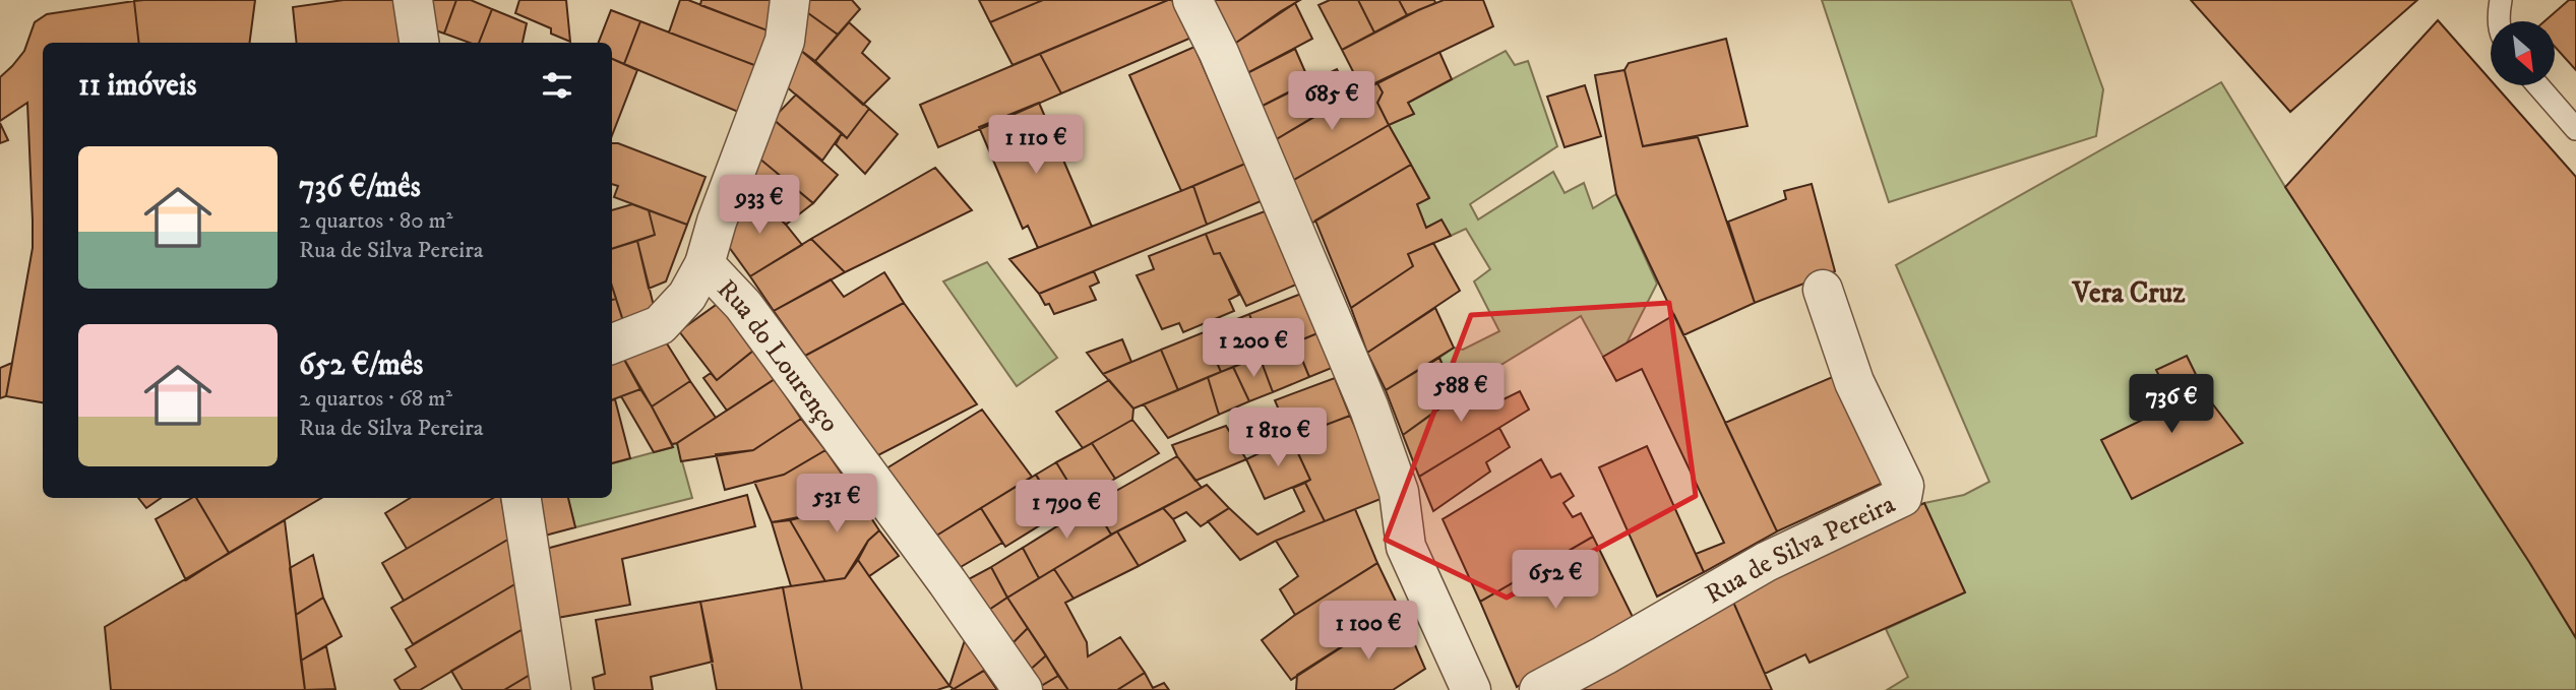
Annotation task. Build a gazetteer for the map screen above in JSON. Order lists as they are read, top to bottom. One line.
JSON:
{"streets":{"street":["Rua do Lourenço","Rua de Silva Pereira"]},"districts":["Vera Cruz"],"north":"bottom right","page":{"heading":"11 imóveis","price":["685 €","1 110 €","933 €","1 200 €","588 €","736 €","1 810 €","531 €","1 790 €","652 €","1 100 €"],"list":[{"name":"736 €/mês","note":"2 quartos · 80 m² · Rua de Silva Pereira"},{"name":"652 €/mês","note":"2 quartos · 68 m² · Rua de Silva Pereira"}]}}
